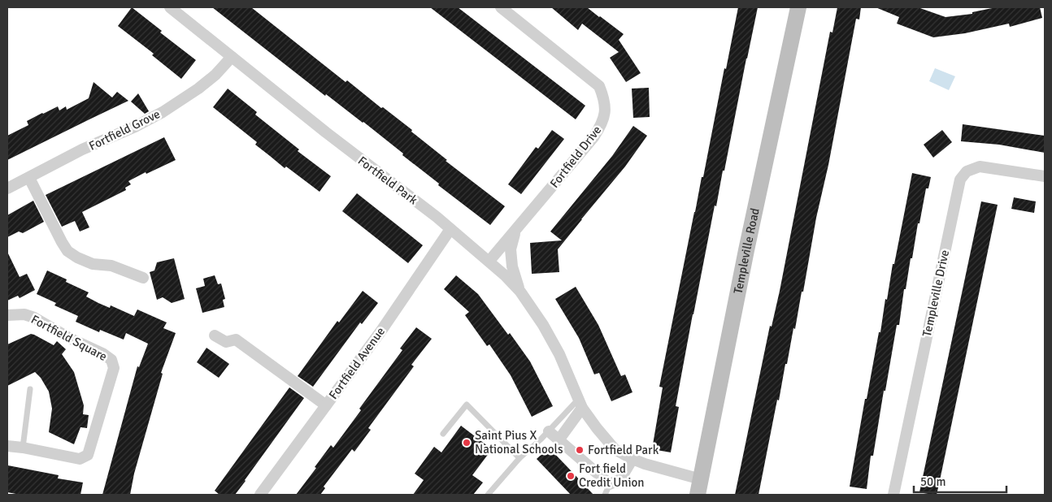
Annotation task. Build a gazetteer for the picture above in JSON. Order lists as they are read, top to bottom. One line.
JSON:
{"streets":{"main road":["Templeville Road"],"street":["Fortfield Grove","Fortfield Drive","Fortfield Park","Templeville Drive","Fortfield Square","Fortfield Avenue"]},"crossings":[["Fortfield Grove","Fortfield Park"],["Fortfield Drive","Fortfield Park"],["Fortfield Park","Templeville Road"],["Fortfield Park","Fortfield Avenue"]],"places":["Saint Pius X National Schools","Fortfield Park","Fort field Credit Union"],"scale_bar":"50 m"}
